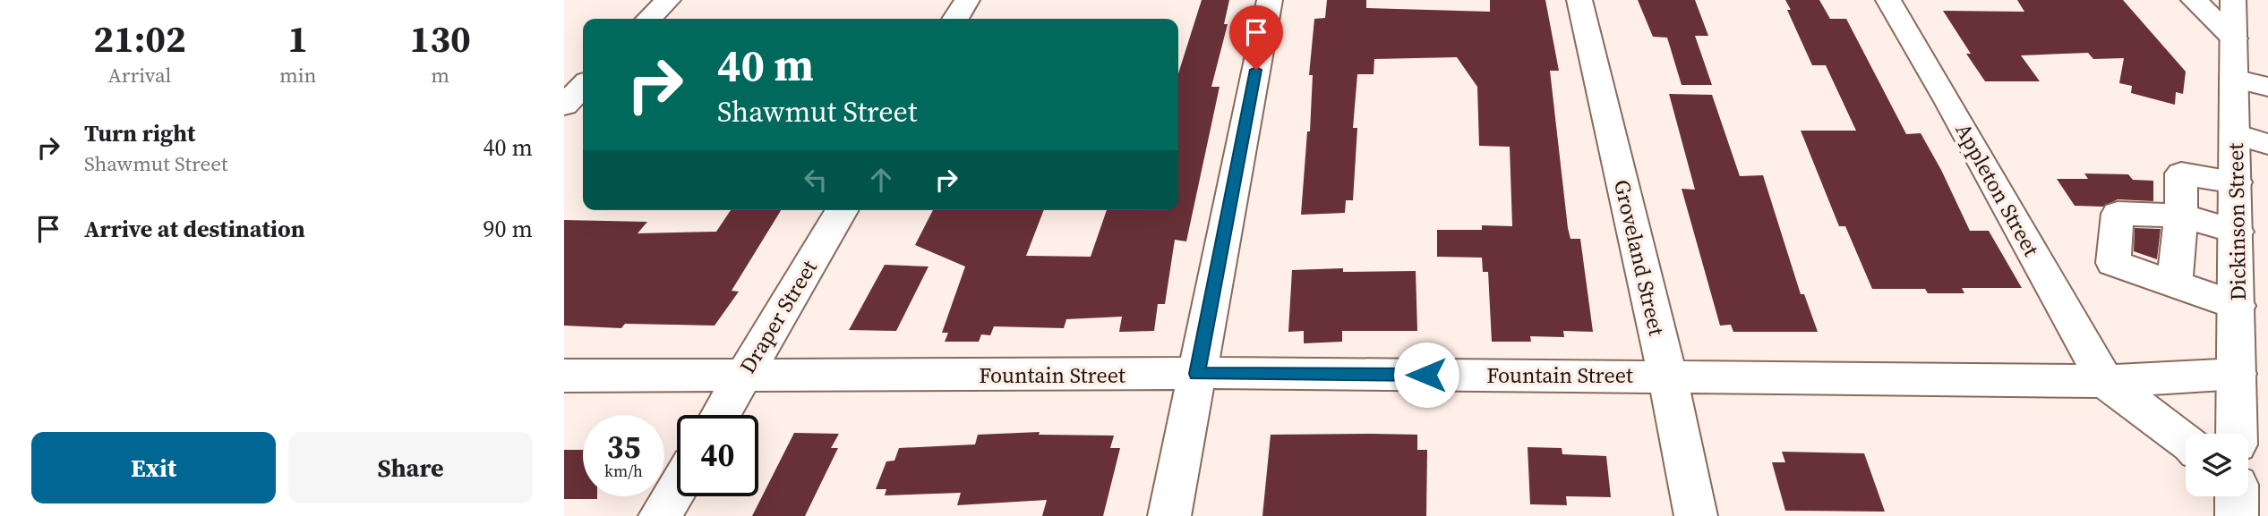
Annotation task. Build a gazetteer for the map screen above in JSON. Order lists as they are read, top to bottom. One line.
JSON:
{"streets":{"street":["Appleton Street","Dickinson Street","Groveland Street","Draper Street","Fountain Street"]},"crossings":[["Appleton Street","Fountain Street"],["Dickinson Street","Fountain Street"],["Groveland Street","Fountain Street"],["Draper Street","Fountain Street"]],"page":{"eta":["21:02","Arrival","1","min","130","m"],"turn":["40 m","Shawmut Street"],"list":[{"name":"Turn right","note":"Shawmut Street","value":"40 m"},{"name":"Arrive at destination","value":"90 m"}],"speed":"35 km/h","limit":"40","buttons":["Exit","Share"]}}
